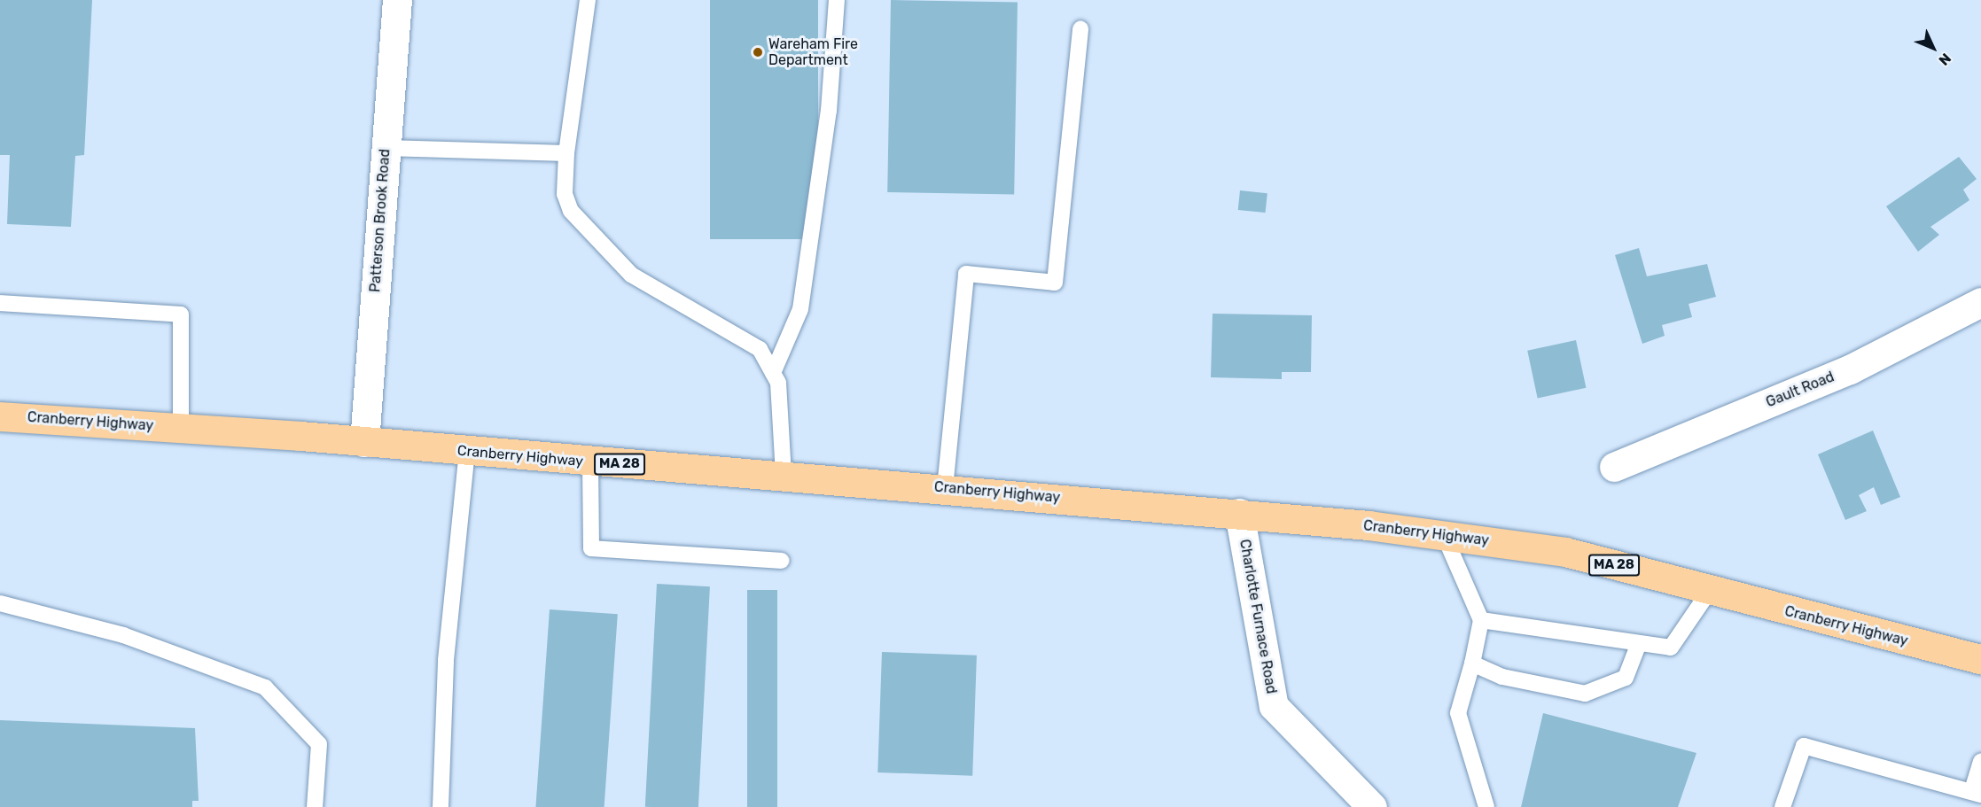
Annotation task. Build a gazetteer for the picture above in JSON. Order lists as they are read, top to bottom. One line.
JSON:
{"streets":{"main road":["Cranberry Highway","MA 28"],"street":["Patterson Brook Road","Gault Road","Charlotte Furnace Road"]},"crossings":[["Patterson Brook Road","Cranberry Highway"],["Cranberry Highway","Charlotte Furnace Road"]],"places":["Wareham Fire Department"],"north":"bottom right"}
